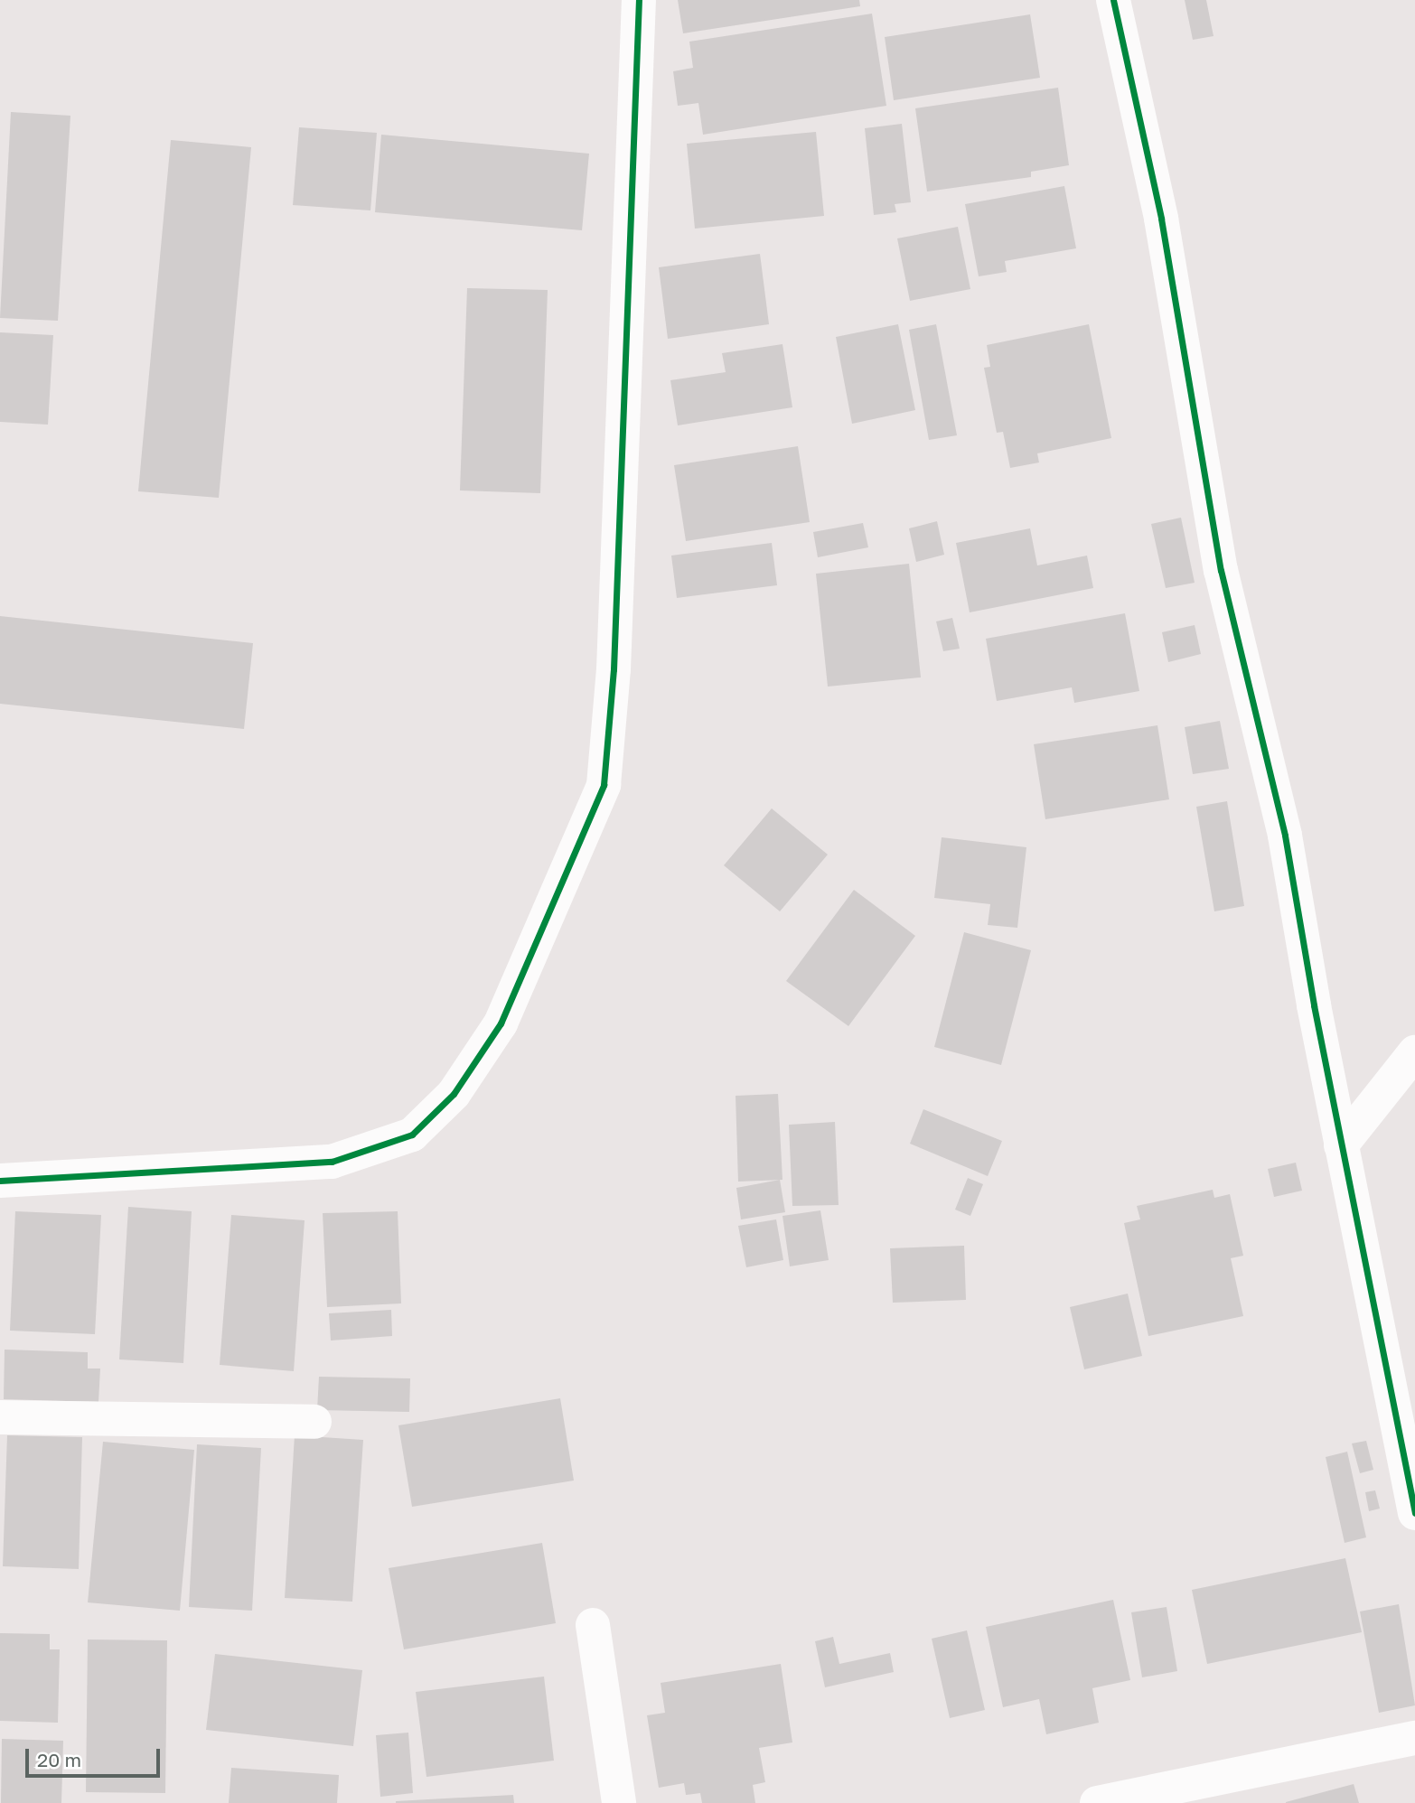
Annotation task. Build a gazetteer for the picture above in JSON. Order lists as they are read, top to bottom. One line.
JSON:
{"scale_bar":"20 m"}
